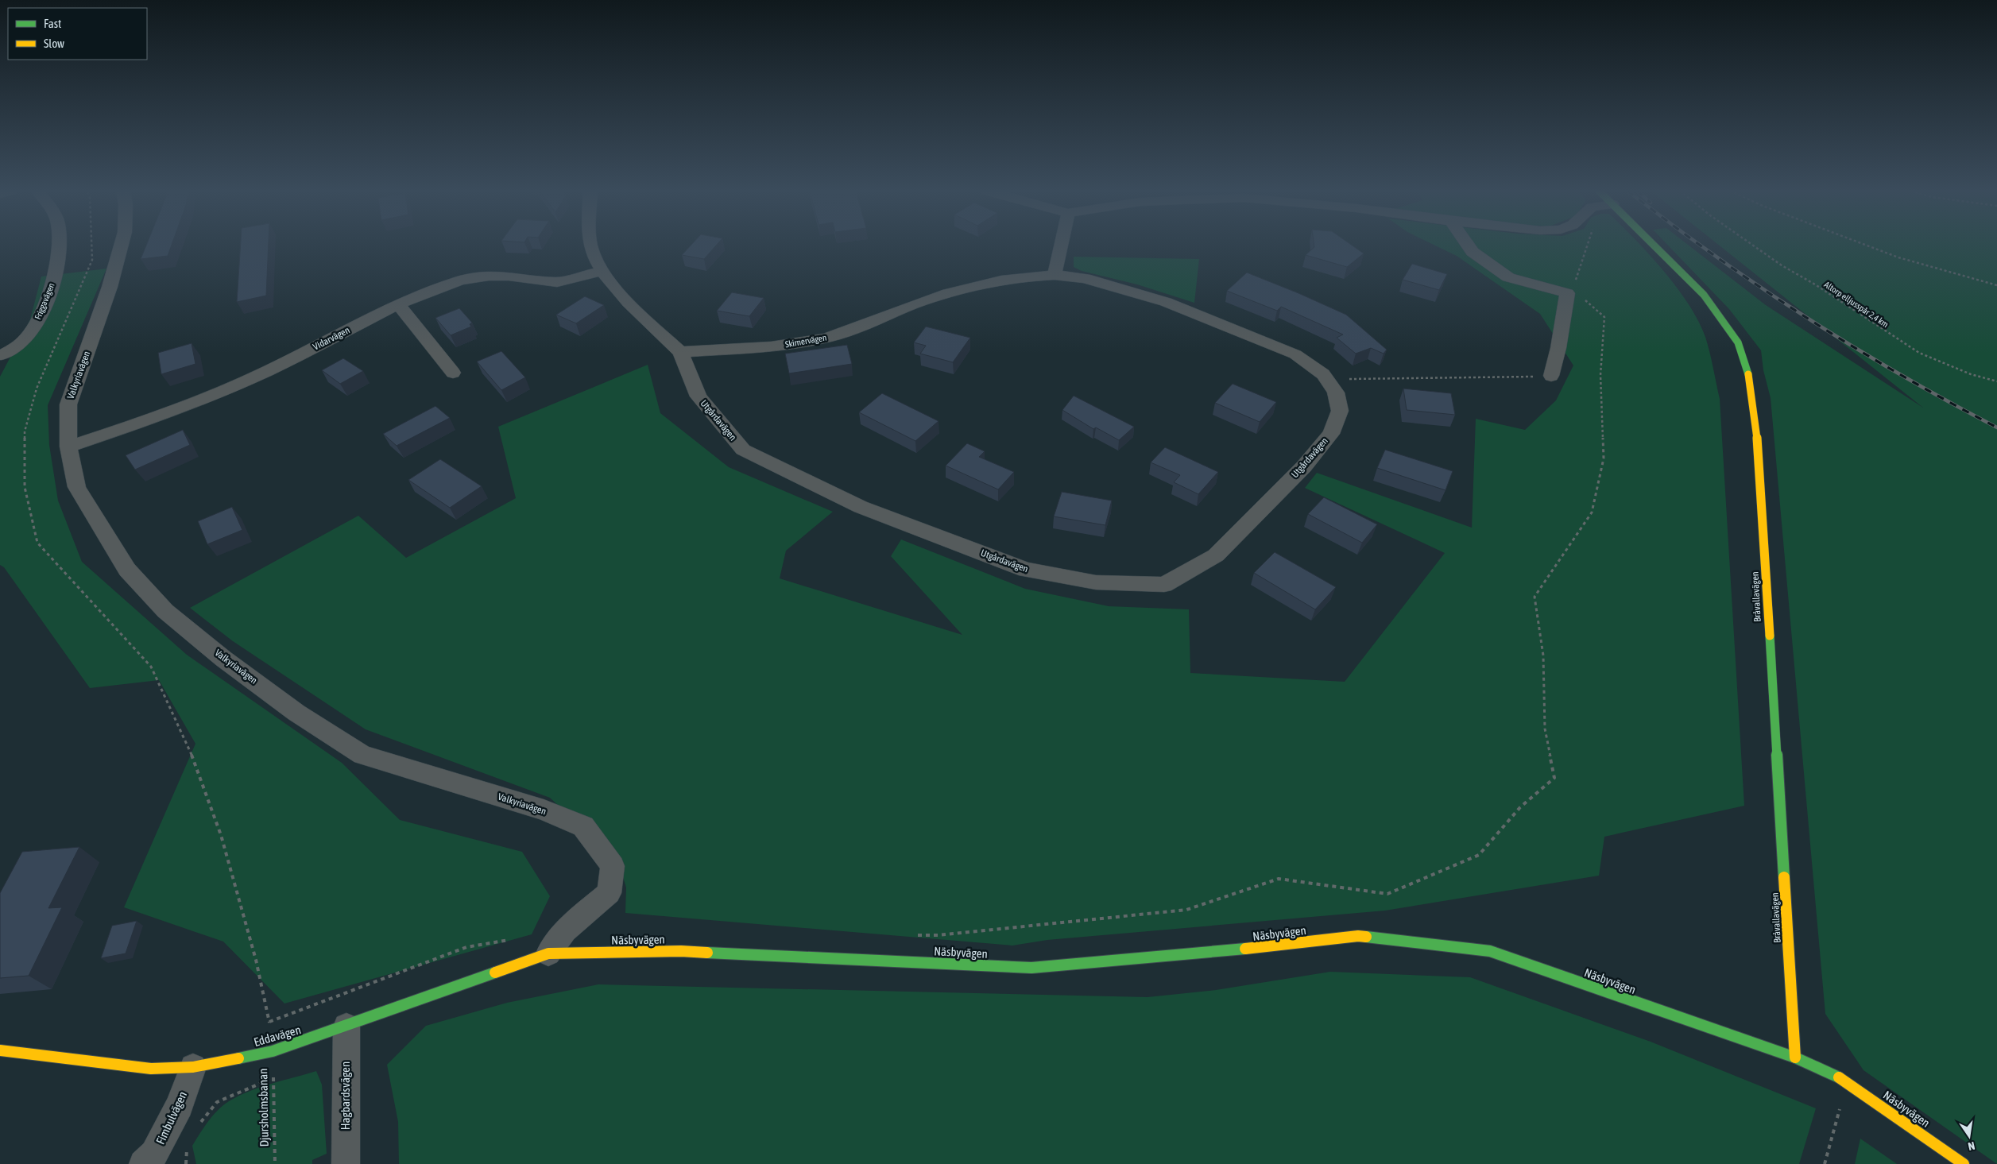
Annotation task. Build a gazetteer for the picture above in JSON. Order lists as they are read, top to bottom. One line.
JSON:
{"streets":{"street":["Friggavägen","Vidarvägen","Skirnervägen","Valkyriavägen","Utgårdavägen","Bråvallavägen","Näsbyvägen","Eddavägen","Hagbardsvägen","Fimbulvägen"],"path":["Altorp elljusspår 2,4 km","Djursholmsbanan"]},"crossings":[["Vidarvägen","Valkyriavägen"],["Skirnervägen","Utgårdavägen"],["Valkyriavägen","Näsbyvägen"],["Valkyriavägen","Eddavägen"],["Bråvallavägen","Näsbyvägen"],["Näsbyvägen","Eddavägen"],["Eddavägen","Hagbardsvägen"],["Eddavägen","Djursholmsbanan"],["Eddavägen","Fimbulvägen"]],"legend":["Fast","Slow"],"north":"bottom"}
